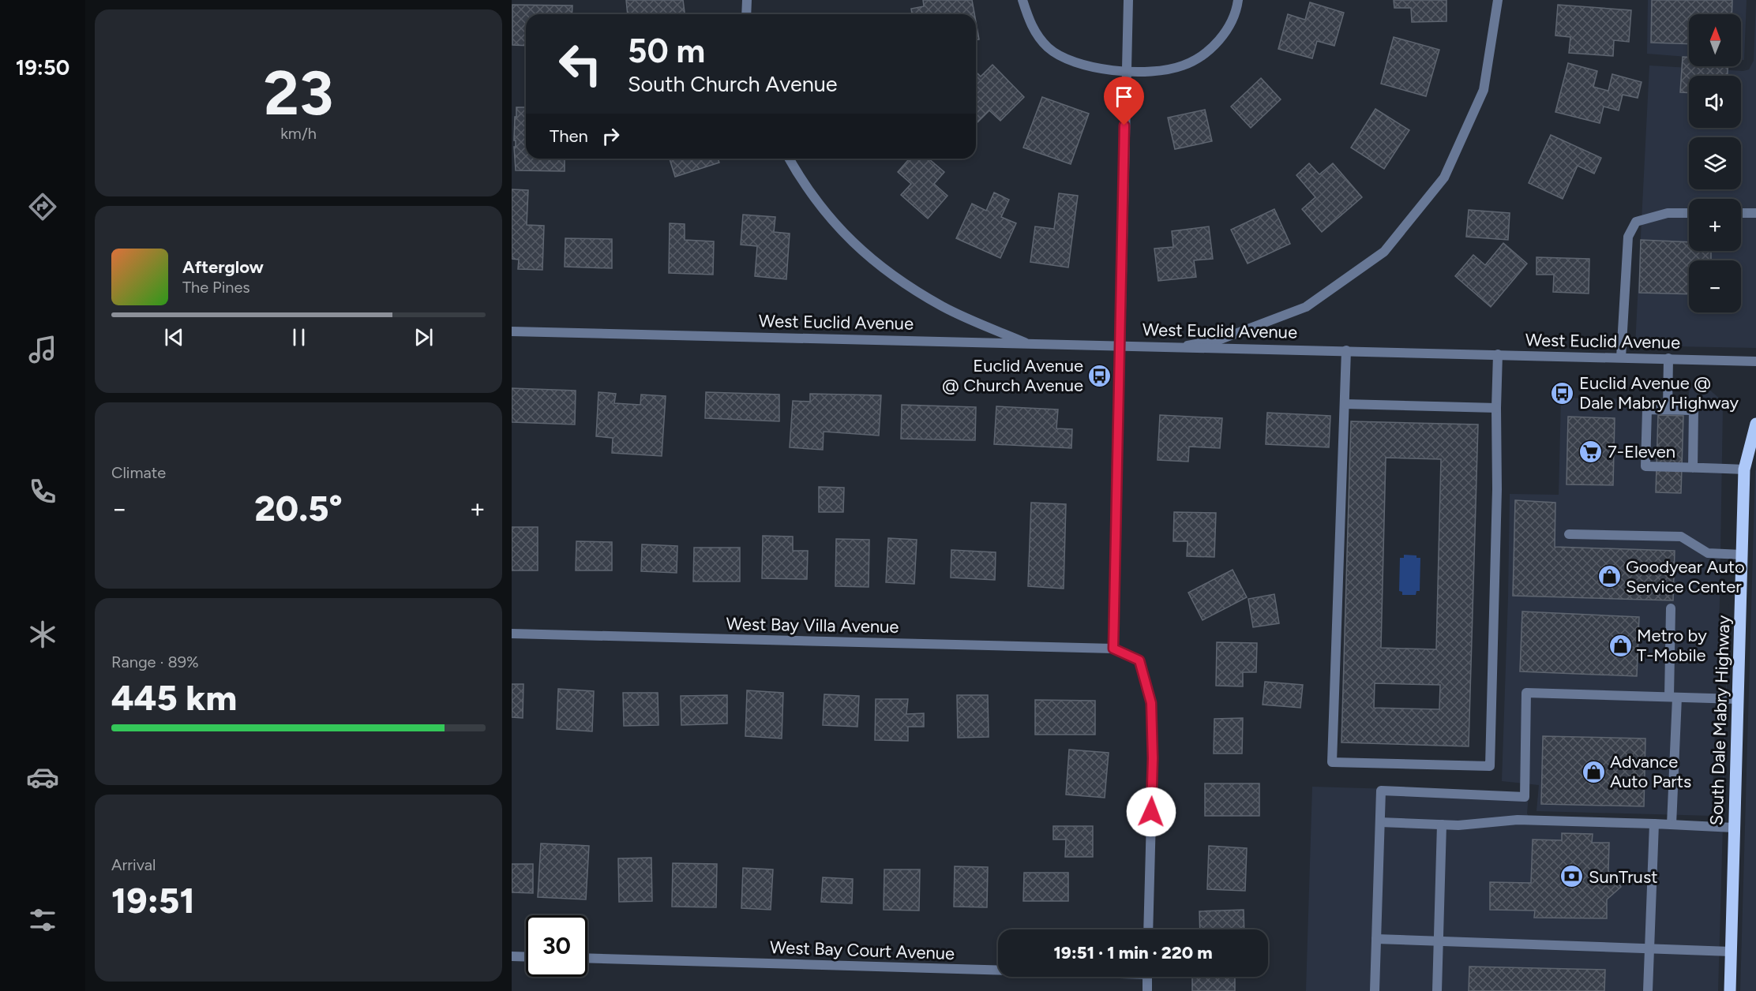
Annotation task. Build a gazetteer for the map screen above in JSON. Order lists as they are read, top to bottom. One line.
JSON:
{"streets":{"main road":["South Dale Mabry Highway"],"street":["West Euclid Avenue","West Bay Villa Avenue","West Bay Court Avenue"]},"places":{"bus stop":["Euclid Avenue @ Church Avenue","Euclid Avenue @ Dale Mabry Highway"],"supermarket":["7-Eleven"],"shop":["Goodyear Auto Service Center","Metro by T-Mobile","Advance Auto Parts"],"bank":["SunTrust"]},"north":"top","page":{"tabs":"19:50","tile":[["23","km/h"],"Climate",["Range · 89%","445 km"],["Arrival","19:51"]],"map_buttons":["+","−"],"turn":["50 m","South Church Avenue"],"then":"Then","song":["Afterglow","The Pines"],"heat":["−","20.5°","+"],"limit":"30","trip":"19:51 · 1 min · 220 m"}}
